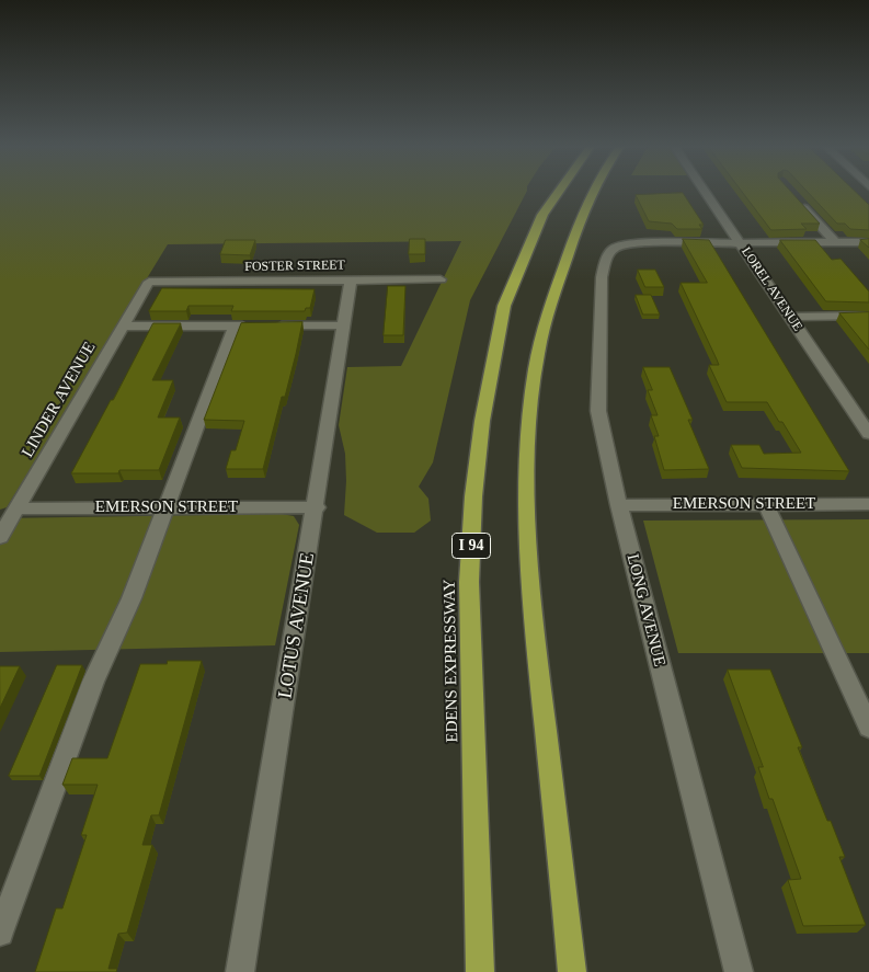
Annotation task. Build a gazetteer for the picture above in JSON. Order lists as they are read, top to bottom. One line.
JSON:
{"streets":{"highway":["I 94","EDENS EXPRESSWAY"],"street":["FOSTER STREET","LOREL AVENUE","LINDER AVENUE","EMERSON STREET","LONG AVENUE","LOTUS AVENUE"]},"crossings":[["FOSTER STREET","LINDER AVENUE"],["FOSTER STREET","LOTUS AVENUE"],["LOREL AVENUE","LONG AVENUE"],["LINDER AVENUE","EMERSON STREET"],["EMERSON STREET","LONG AVENUE"],["EMERSON STREET","LOTUS AVENUE"]]}
